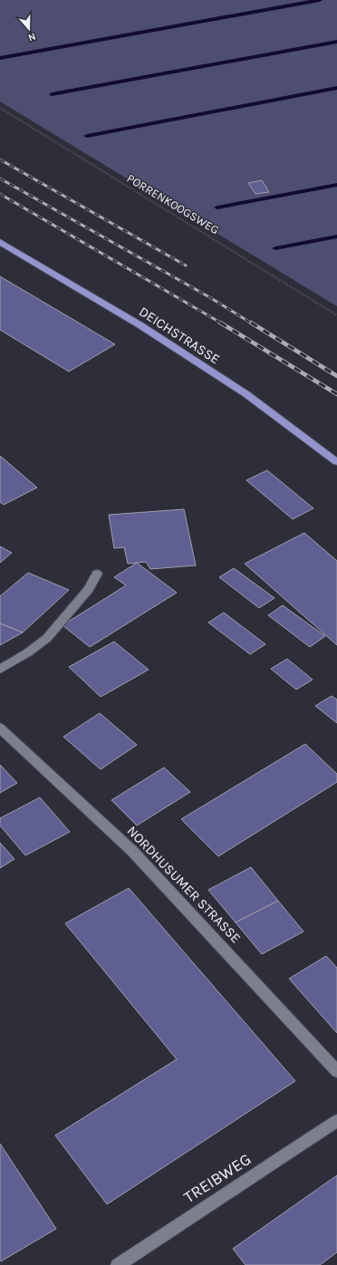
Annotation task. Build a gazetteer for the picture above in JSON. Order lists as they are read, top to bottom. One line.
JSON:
{"streets":{"main road":["DEICHSTRASSE"],"street":["NORDHUSUMER STRASSE","TREIBWEG"],"path":["PORRENKOOGSWEG"]},"north":"bottom"}
